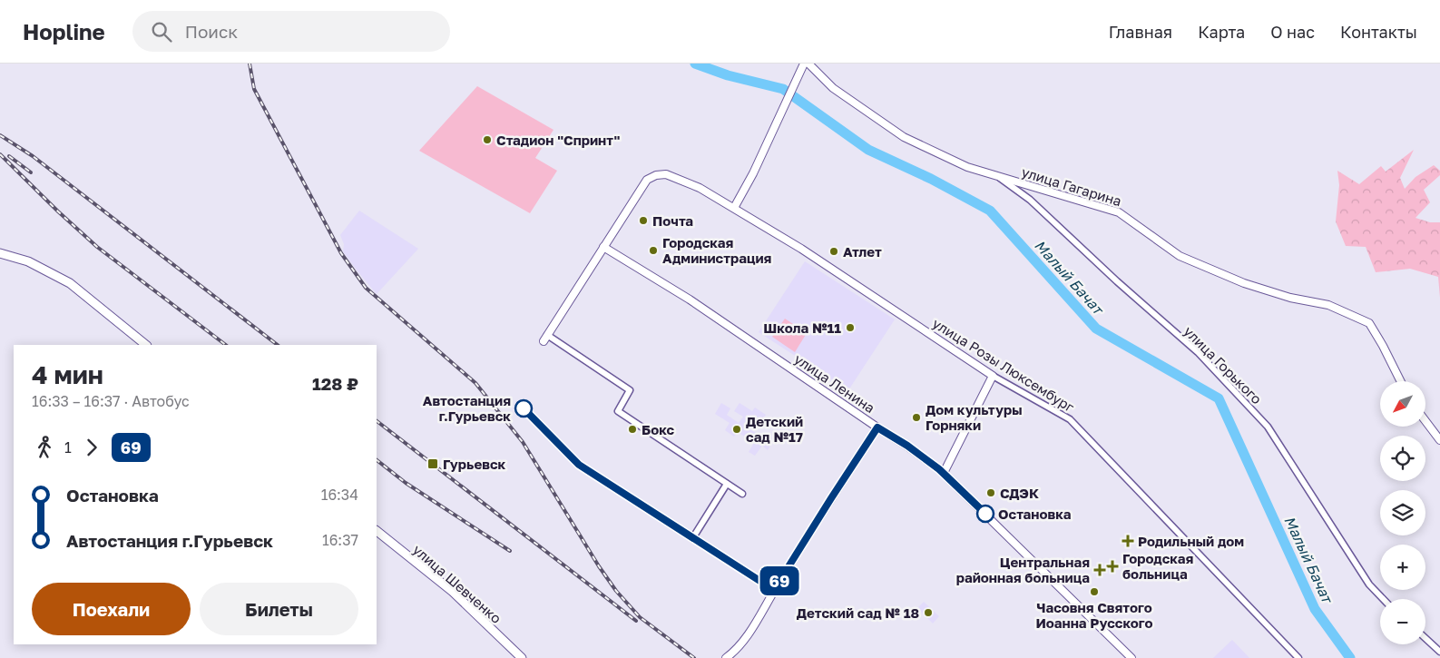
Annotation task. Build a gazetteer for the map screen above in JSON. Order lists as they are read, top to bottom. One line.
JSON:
{"streets":{"main road":["улица Шевченко"],"street":["улица Гагарина","улица Розы Люксембург","улица Горького","улица Ленина"]},"crossings":[["улица Гагарина","улица Горького"],["улица Розы Люксембург","улица Ленина"]],"water":["Малый Бачат"],"places":{"other":["Стадион \"Спринт\"","Почта","Городская Администрация","Атлет","Школа №11","Автостанция г.Гурьевск","Дом культуры Горняки","Бокс","Детский сад №17","СДЭК","Остановка","Часовня Святого Иоанна Русского","Детский сад № 18"],"transit":["Гурьевск"],"health":["Родильный дом","Городская больница","Центральная районная больница"]},"lines":["bus line 69"],"north":"bottom left","page":{"header":"Hopline","search":"Поиск","nav":["Главная","Карта","О нас","Контакты"],"on_map":"69","heading":["4 мин","16:33 – 16:37 · Автобус","128 ₽"],"map_buttons":["+","−"],"legs":["1","69"],"list":[{"name":"Остановка","value":"16:34"},{"name":"Автостанция г.Гурьевск","value":"16:37"}],"buttons":["Поехали","Билеты"]}}
